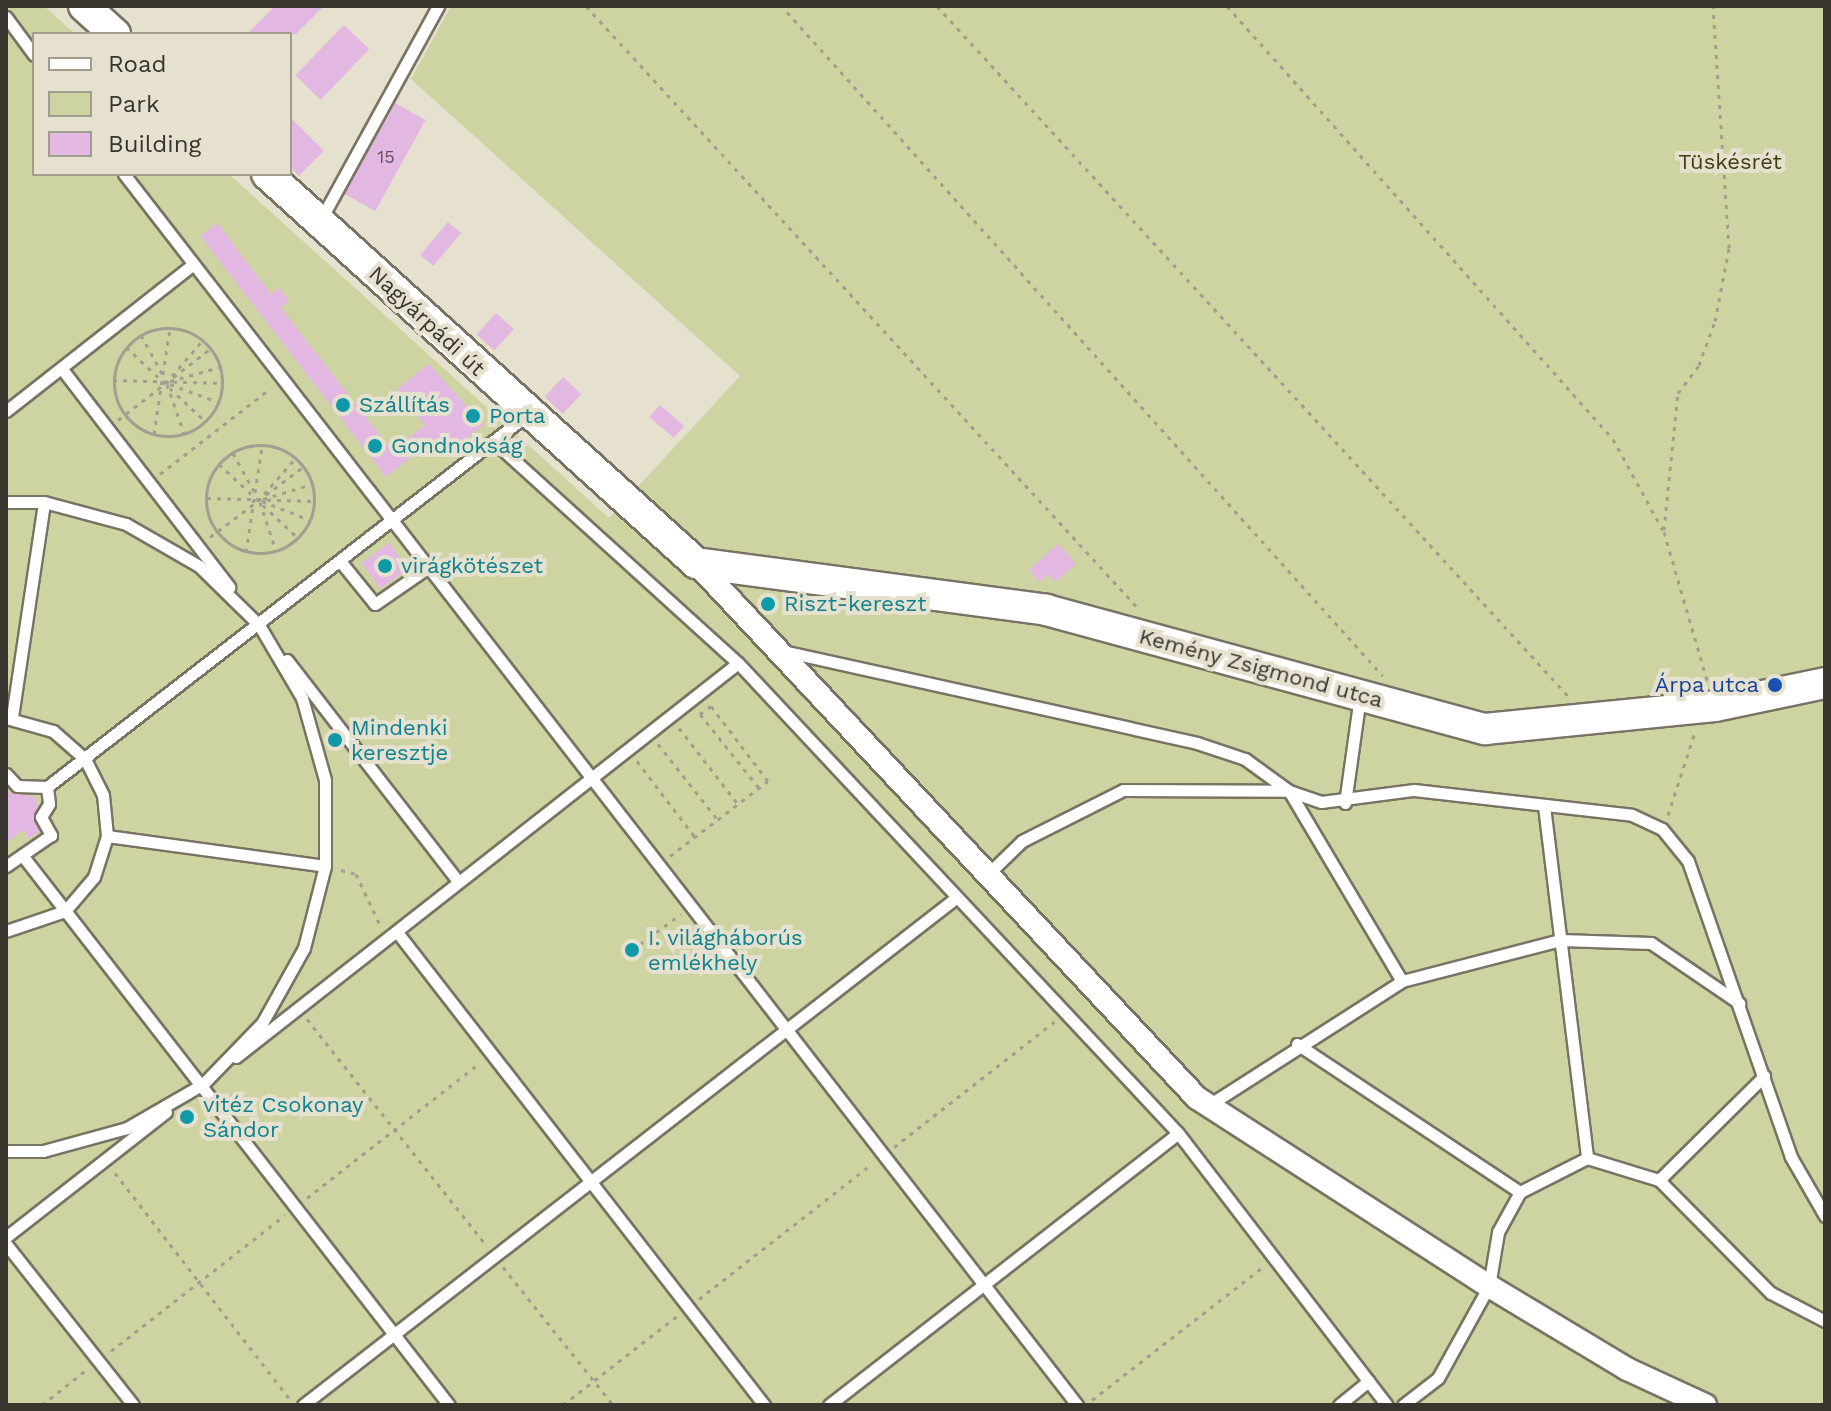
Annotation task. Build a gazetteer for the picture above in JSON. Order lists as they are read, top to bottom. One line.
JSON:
{"streets":{"street":["Nagyárpádi út","Kemény Zsigmond utca"]},"crossings":[["Nagyárpádi út","Kemény Zsigmond utca"]],"parks":["Tüskésrét"],"places":["Szállítás","Porta","Gondnokság","virágkötészet","Riszt-kereszt","Árpa utca","Mindenki keresztje","I. világháborús emlékhely","vitéz Csokonay Sándor"],"house_numbers":["15"],"legend":["Road","Park","Building"]}
